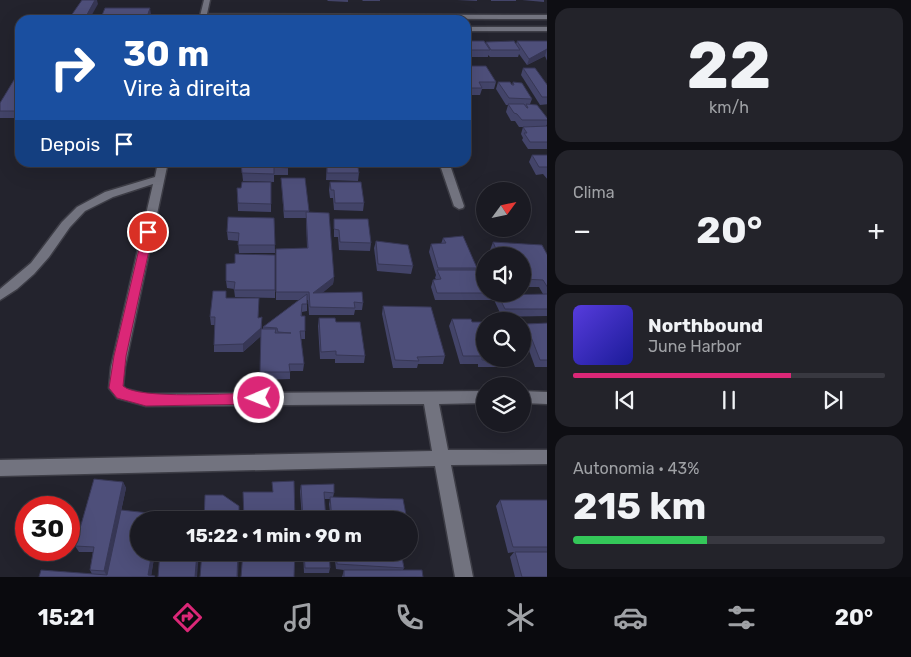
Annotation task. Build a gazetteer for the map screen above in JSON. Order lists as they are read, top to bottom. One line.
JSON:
{"north":"top right","page":{"tile":[["22","km/h"],"Clima",["Autonomia · 43%","215 km"]],"turn":["30 m","Vire à direita"],"then":"Depois","heat":["−","20°","+"],"song":["Northbound","June Harbor"],"limit":"30","trip":"15:22 · 1 min · 90 m","tabs":["15:21","20°"]}}
